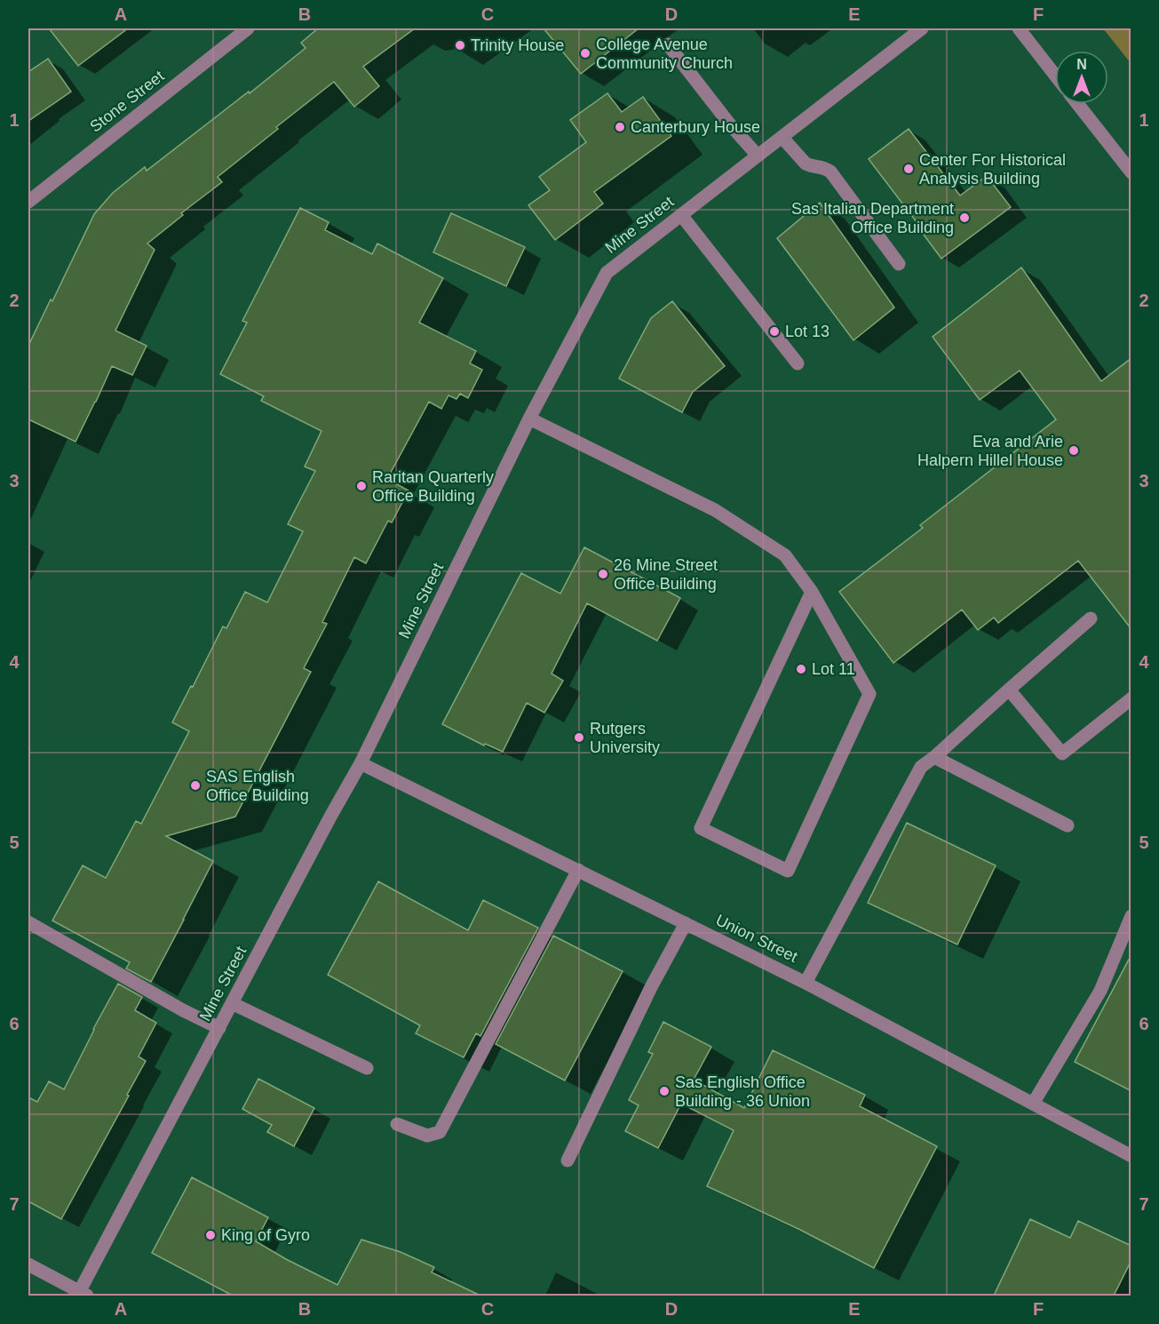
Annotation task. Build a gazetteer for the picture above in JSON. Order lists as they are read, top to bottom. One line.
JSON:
{"streets":{"street":["Stone Street","Mine Street","Union Street"]},"crossings":[["Mine Street","Union Street"]],"places":["Trinity House","College Avenue Community Church","Canterbury House","Center For Historical Analysis Building","Sas Italian Department Office Building","Lot 13","Eva and Arie Halpern Hillel House","Raritan Quarterly Office Building","26 Mine Street Office Building","Lot 11","Rutgers University","SAS English Office Building","Sas English Office Building - 36 Union","King of Gyro"],"north":"top","grid":{"columns":["A","B","C","D","E","F"],"rows":["1","2","3","4","5","6","7"]}}
